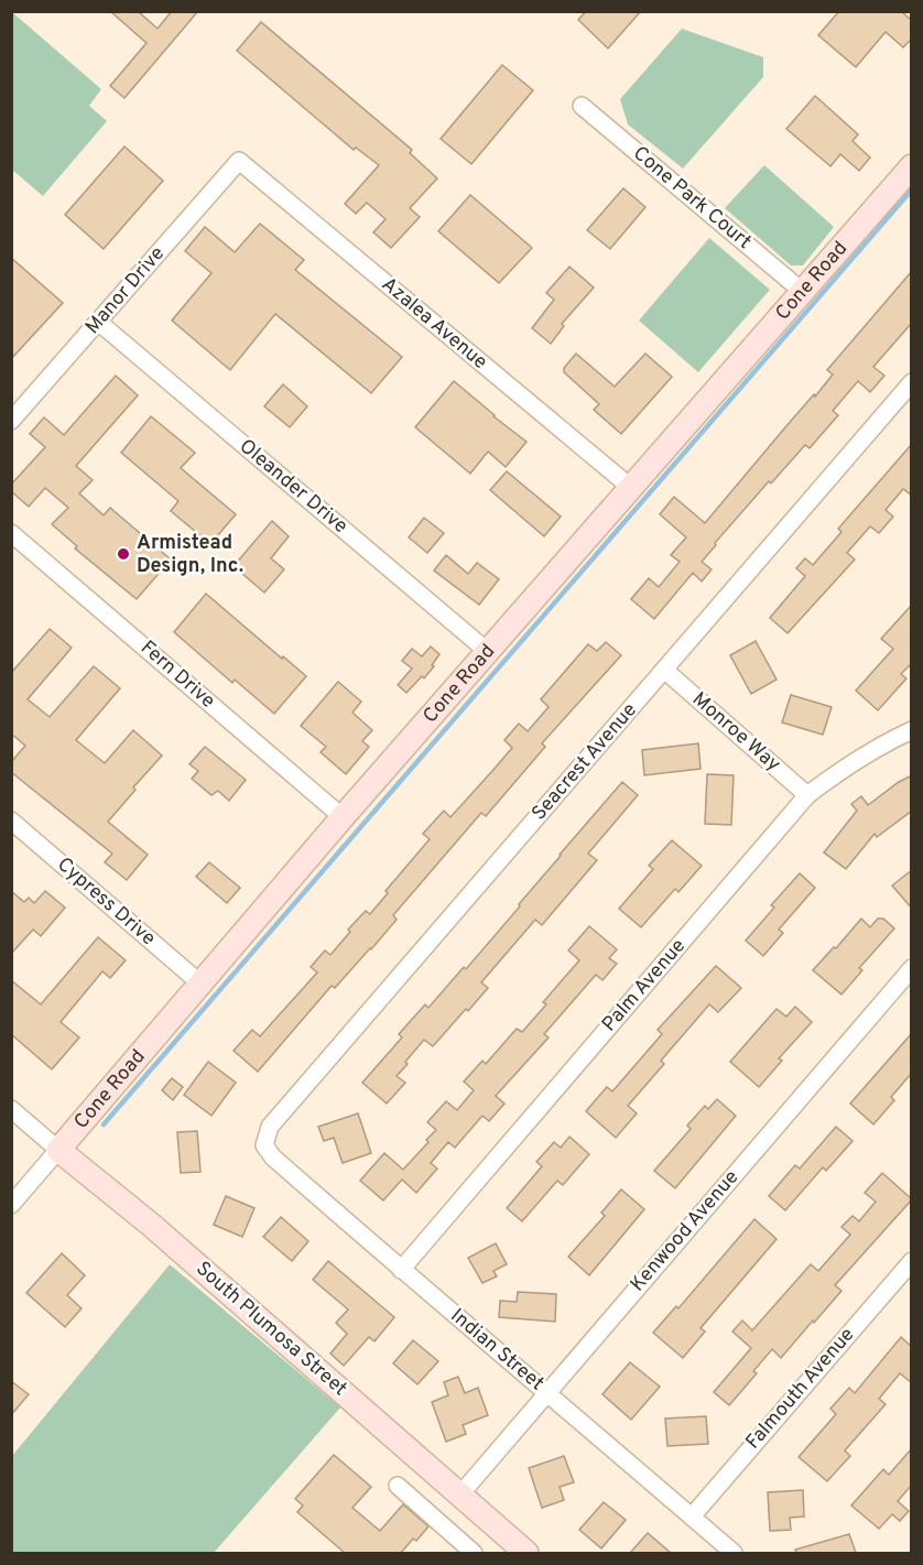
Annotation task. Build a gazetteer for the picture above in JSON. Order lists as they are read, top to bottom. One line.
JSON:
{"streets":{"street":["Cone Park Court","Cone Road","Manor Drive","Azalea Avenue","Oleander Drive","Fern Drive","Monroe Way","Seacrest Avenue","Cypress Drive","Palm Avenue","Kenwood Avenue","South Plumosa Street","Indian Street","Falmouth Avenue"]},"crossings":[["Cone Park Court","Cone Road"],["Cone Road","Azalea Avenue"],["Cone Road","Oleander Drive"],["Cone Road","Fern Drive"],["Cone Road","Cypress Drive"],["Cone Road","South Plumosa Street"],["Manor Drive","Azalea Avenue"],["Manor Drive","Oleander Drive"],["Monroe Way","Seacrest Avenue"],["Monroe Way","Palm Avenue"],["Seacrest Avenue","Indian Street"],["Palm Avenue","Indian Street"],["Kenwood Avenue","South Plumosa Street"],["Kenwood Avenue","Indian Street"],["Indian Street","Falmouth Avenue"]],"places":["Armistead Design, Inc."]}
